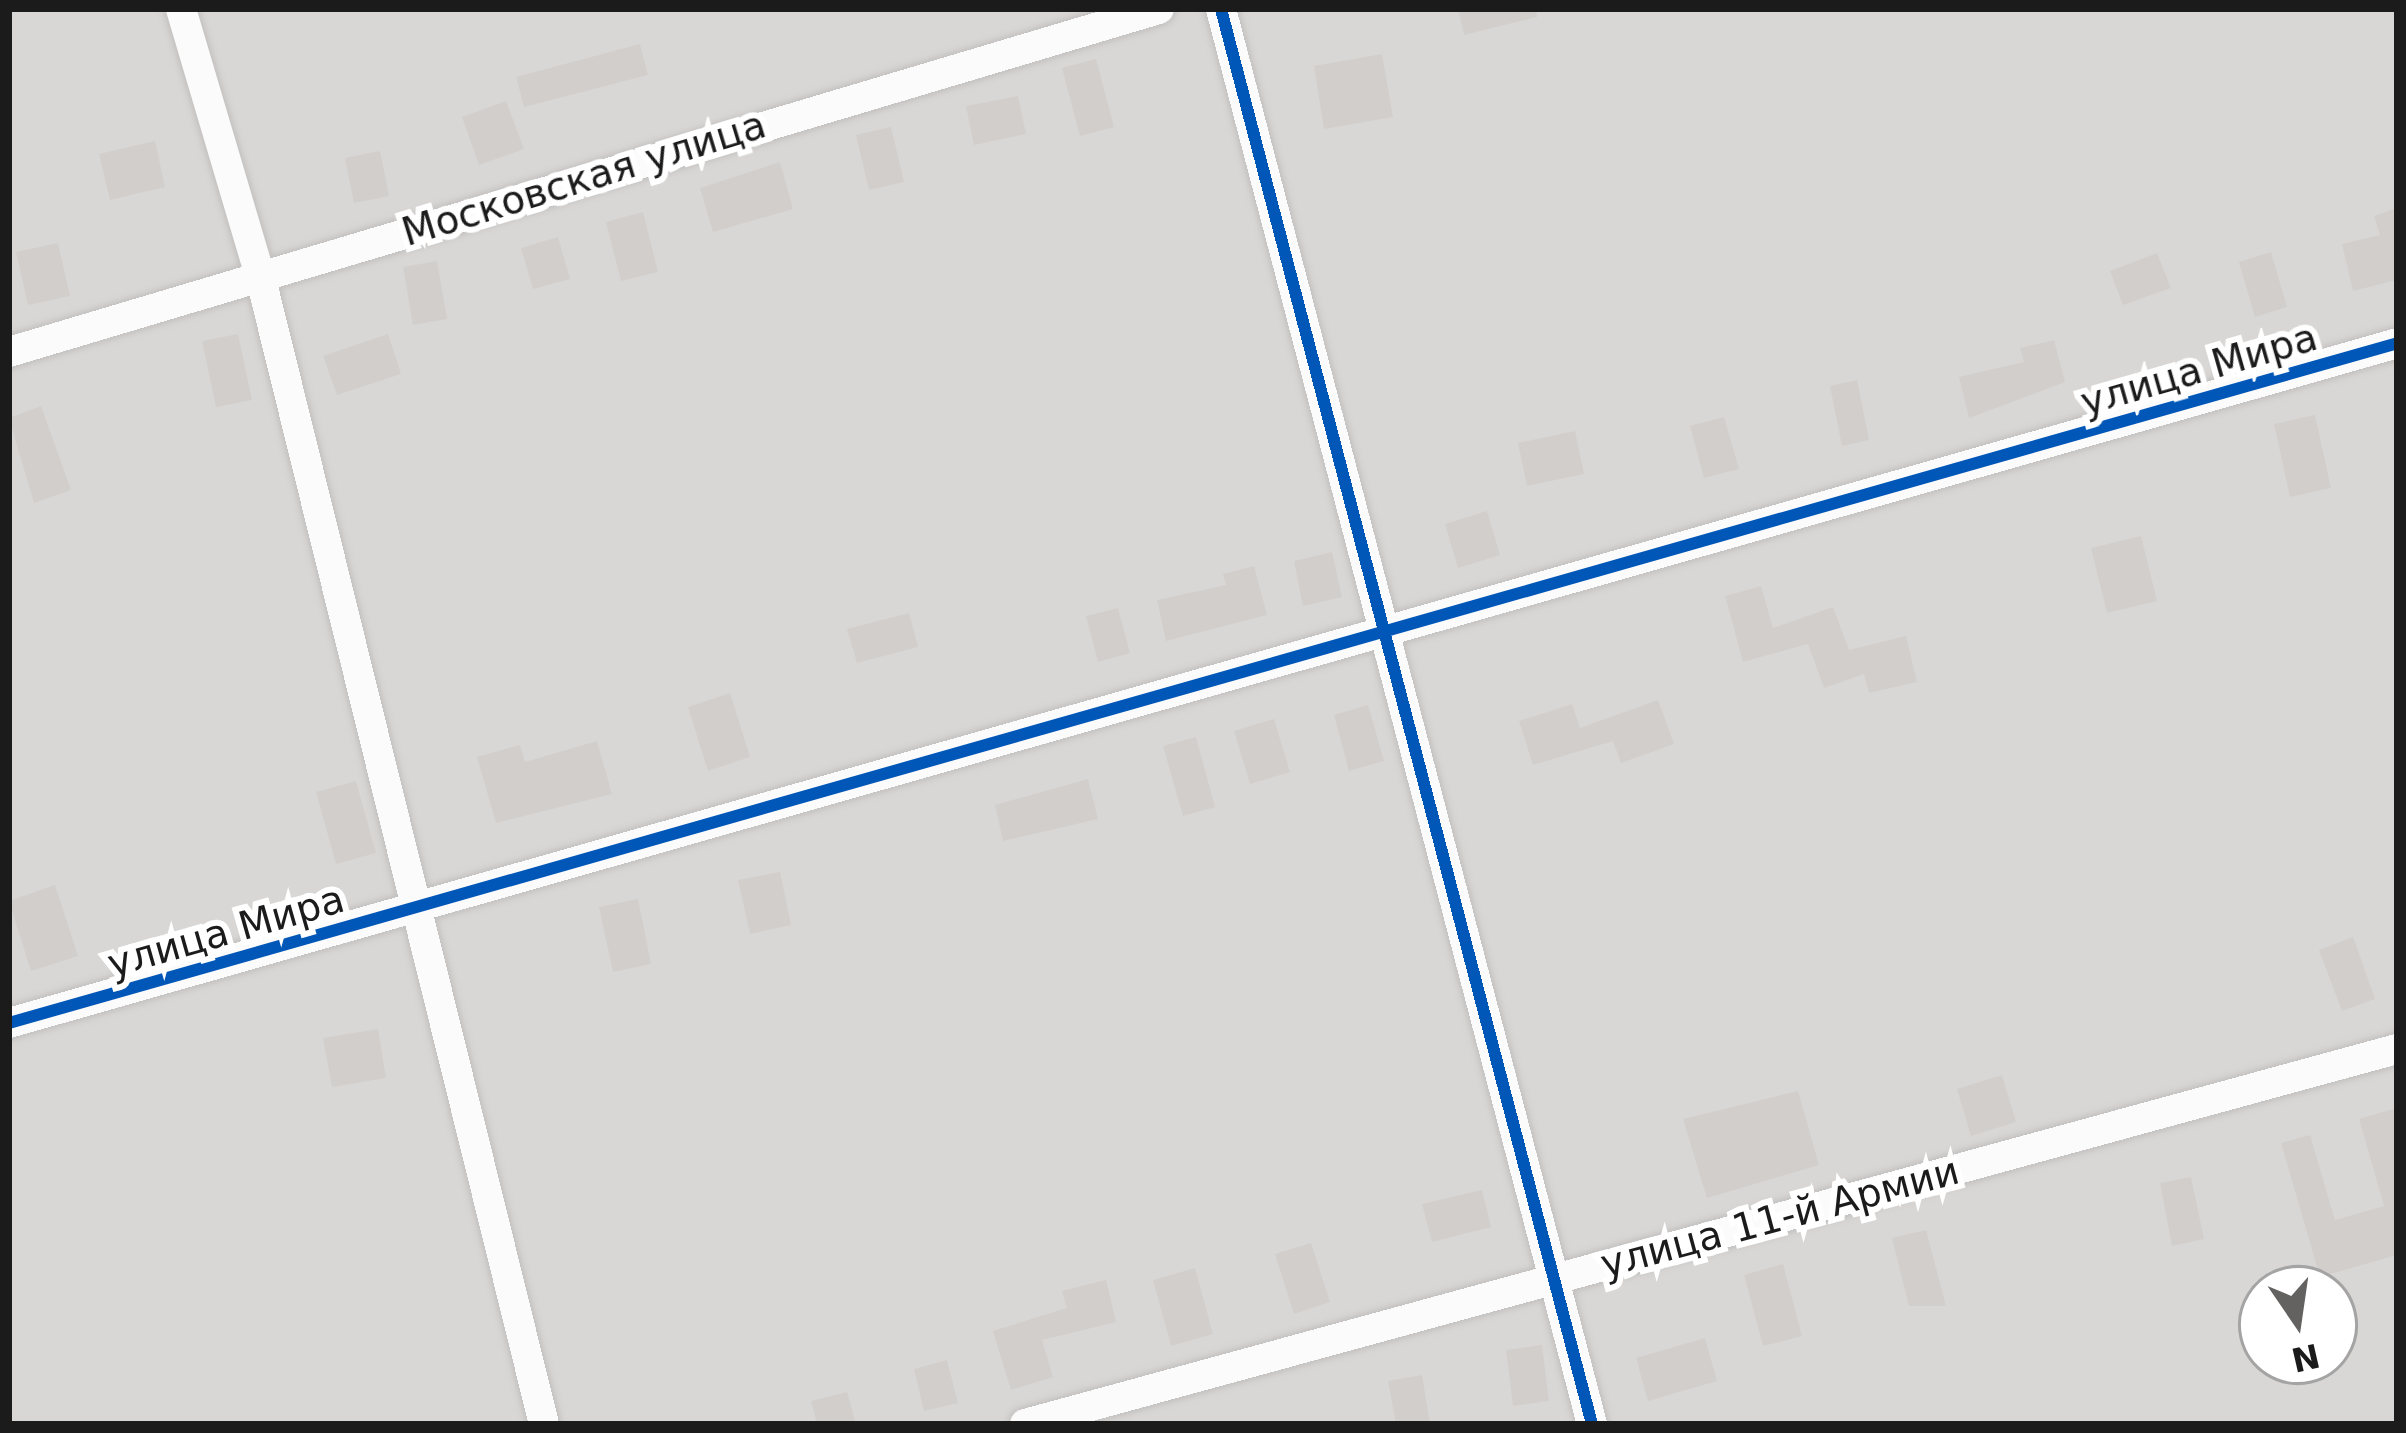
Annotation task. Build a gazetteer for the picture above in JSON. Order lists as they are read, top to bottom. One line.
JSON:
{"streets":{"street":["Московская улица","улица Мира","улица 11-й Армии"]},"north":"bottom"}
